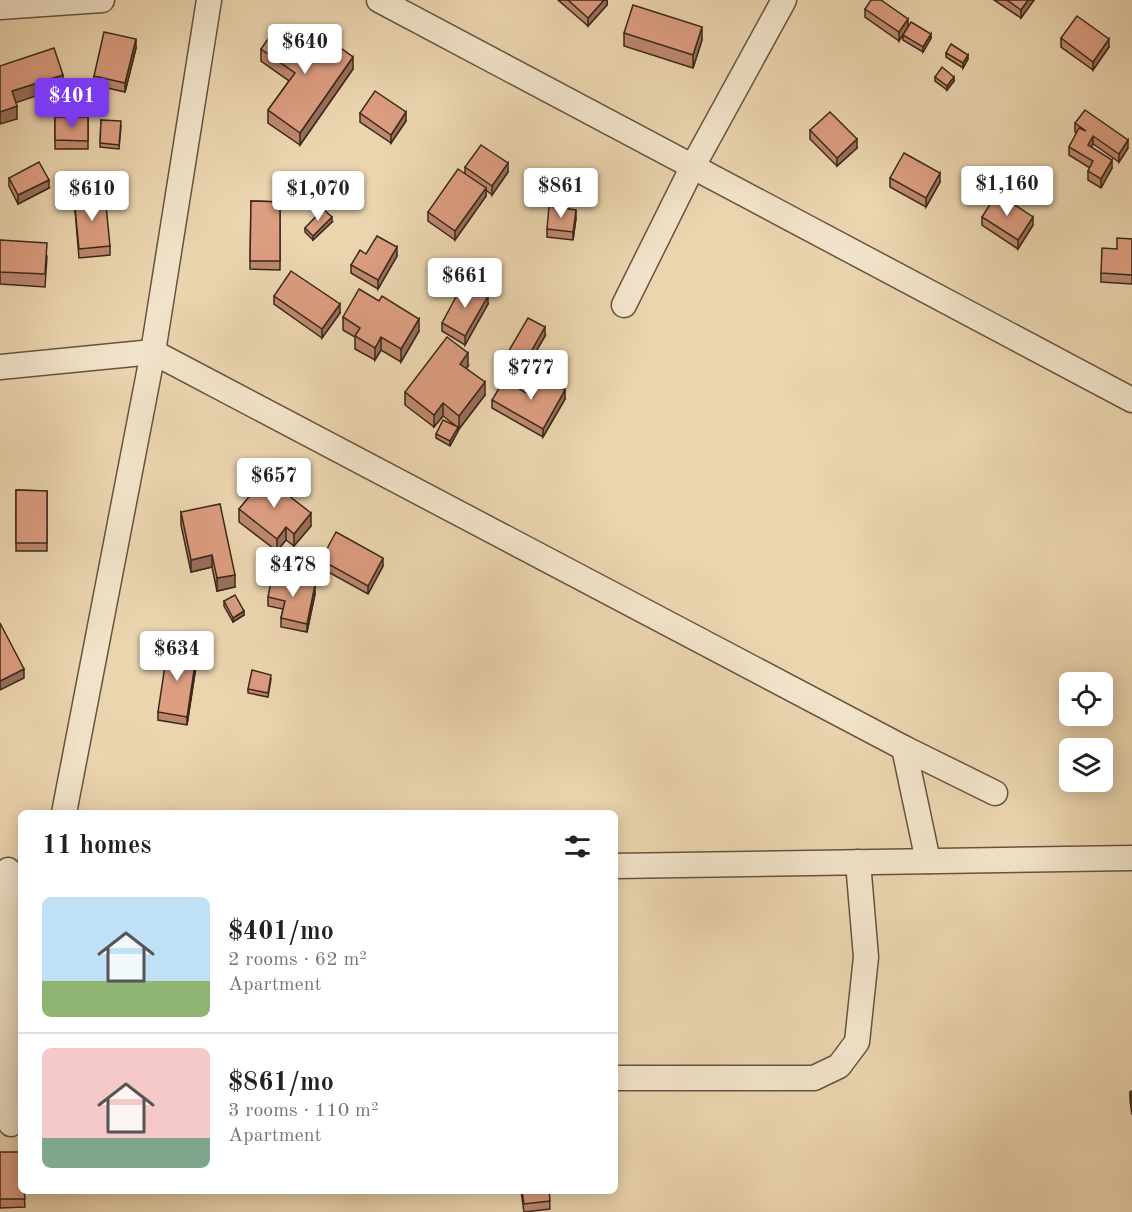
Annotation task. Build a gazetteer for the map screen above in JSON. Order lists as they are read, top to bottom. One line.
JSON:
{"page":{"price":["$640","$401","$1,160","$861","$610","$1,070","$661","$777","$657","$478","$634"],"heading":"11 homes","list":[{"name":"$401/mo","note":"2 rooms · 62 m² · Apartment"},{"name":"$861/mo","note":"3 rooms · 110 m² · Apartment"}]}}
